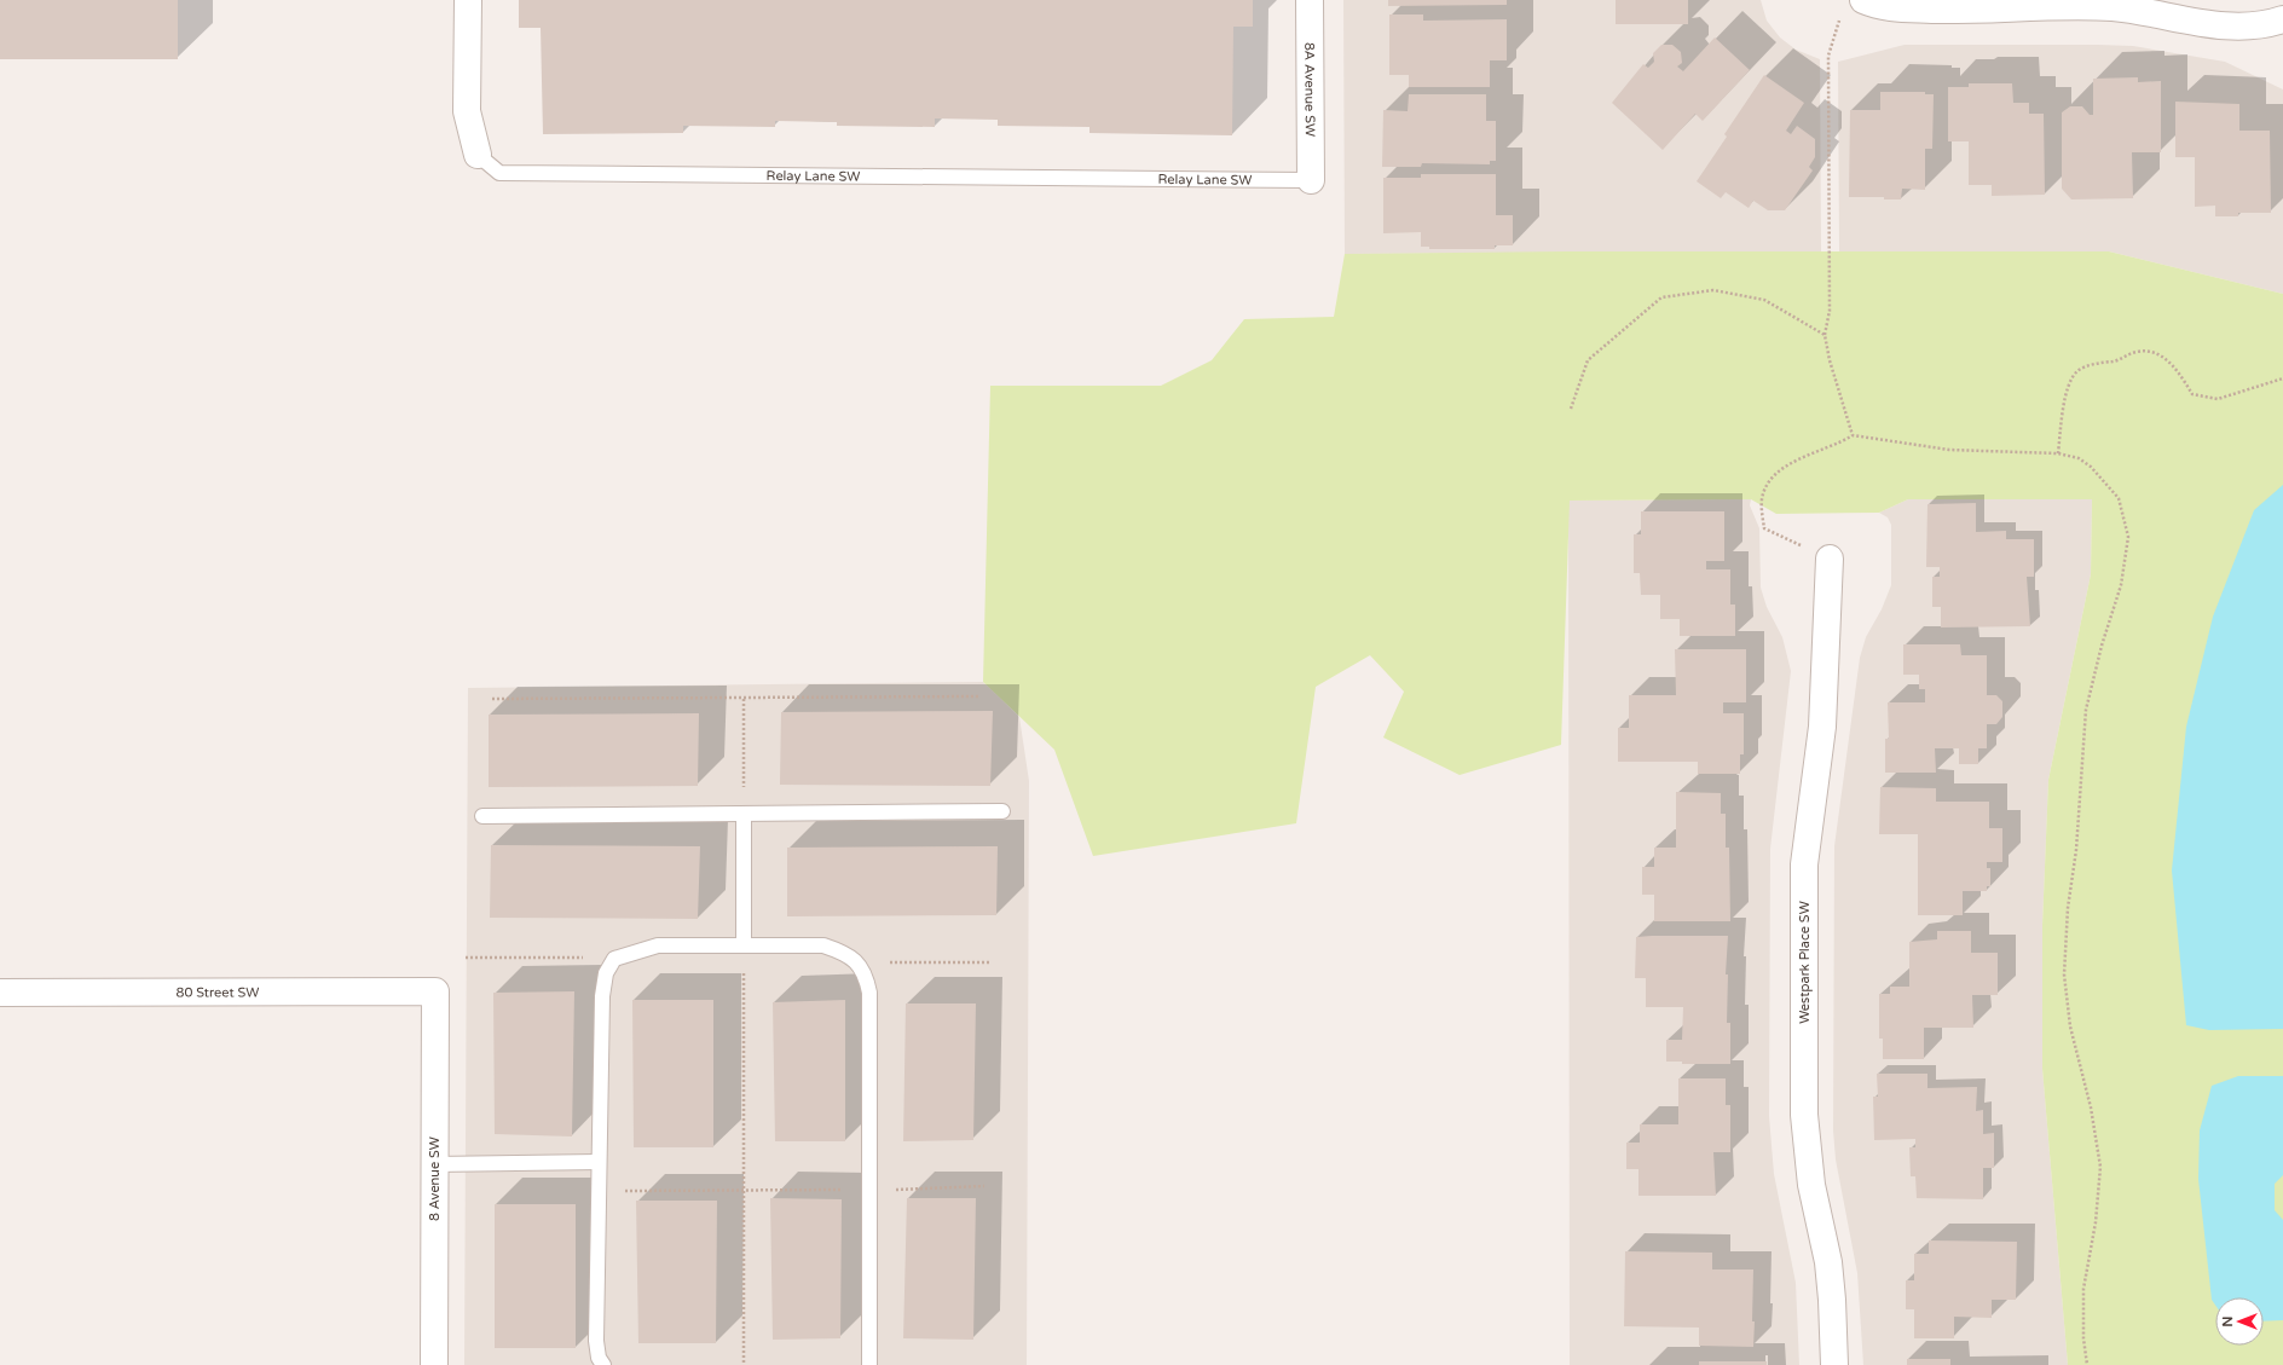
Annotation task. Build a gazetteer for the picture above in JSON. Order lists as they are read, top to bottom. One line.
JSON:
{"streets":{"street":["8A Avenue SW","Relay Lane SW","Westpark Place SW","80 Street SW","8 Avenue SW"]},"crossings":[["8A Avenue SW","Relay Lane SW"],["80 Street SW","8 Avenue SW"]],"north":"left"}
